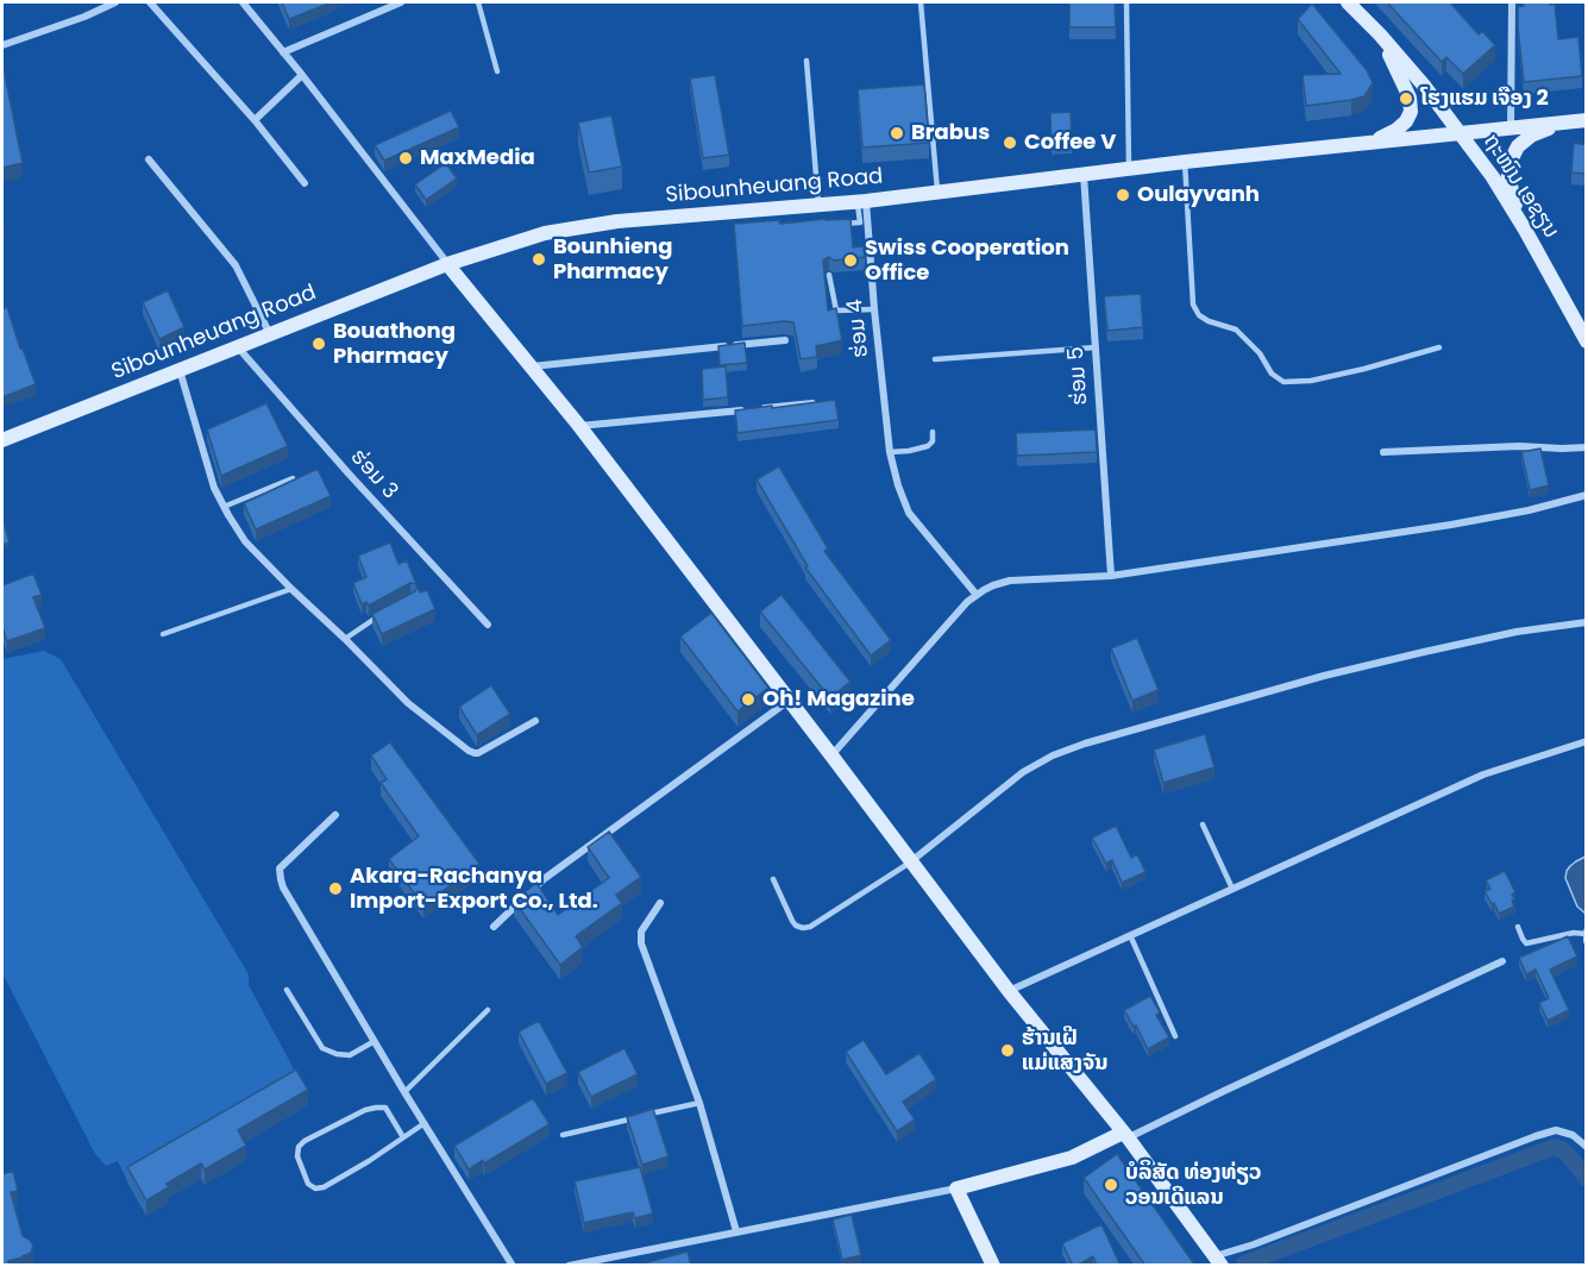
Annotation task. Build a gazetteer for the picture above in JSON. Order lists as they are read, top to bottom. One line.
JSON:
{"streets":{"street":["Sibounheuang Road","ຖະໜົນ ເອຊຽນ","ຮ່ອມ 4","ຮ່ອມ 5","ຮ່ອມ 3"]},"crossings":[["Sibounheuang Road","ຖະໜົນ ເອຊຽນ"],["Sibounheuang Road","ຮ່ອມ 4"],["Sibounheuang Road","ຮ່ອມ 5"],["Sibounheuang Road","ຮ່ອມ 3"]],"places":["ໂຮງແຮມ ເຈືອງ 2","Brabus","Coffee V","MaxMedia","Oulayvanh","Bounhieng Pharmacy","Swiss Cooperation Office","Bouathong Pharmacy","Oh! Magazine","Akara-Rachanya Import-Export Co., Ltd.","ຮ້ານເຝີ ແມ່ແສງຈັນ","ບໍລິສັດ ທ່ອງທ່ຽວ ວອນເດີແລນ"]}
